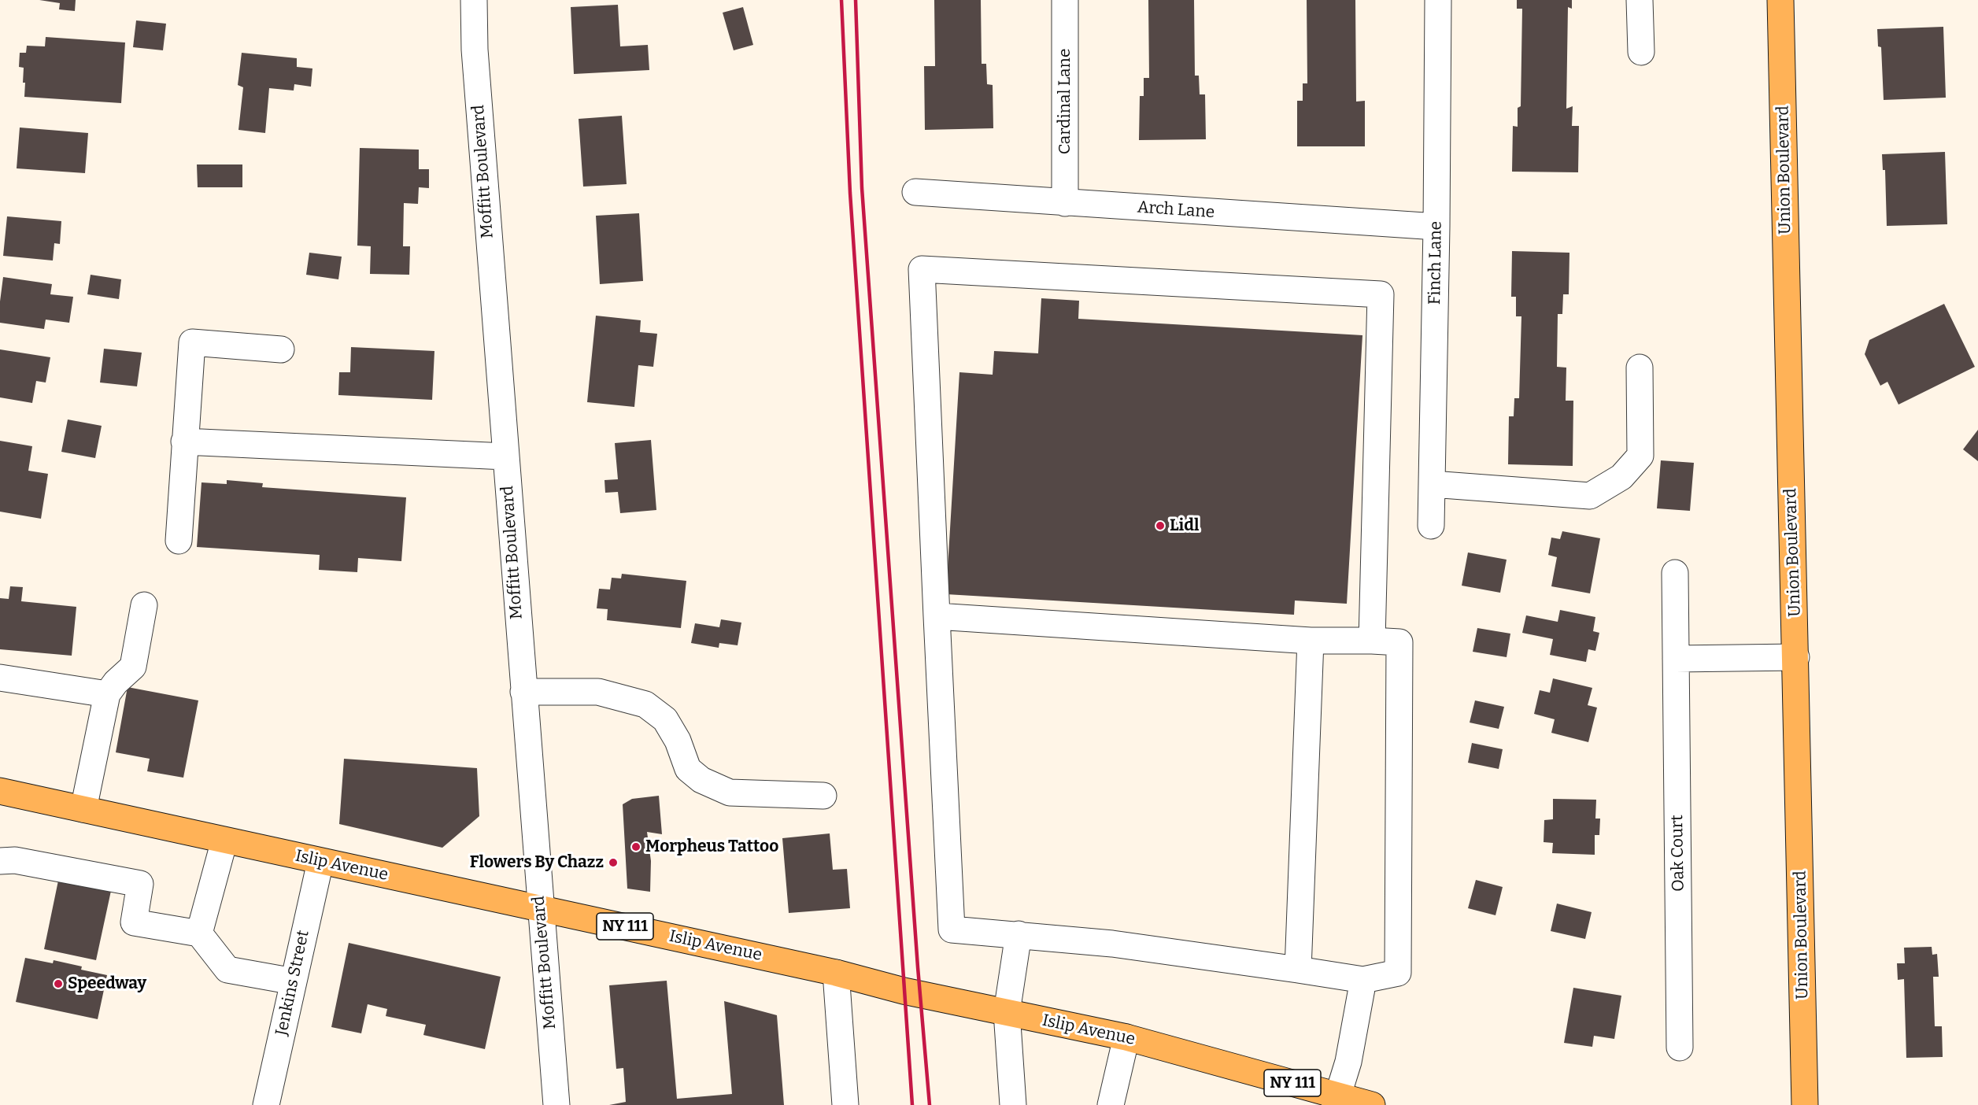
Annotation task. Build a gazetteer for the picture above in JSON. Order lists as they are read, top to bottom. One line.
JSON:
{"streets":{"main road":["Union Boulevard","Islip Avenue","NY 111"],"street":["Cardinal Lane","Moffitt Boulevard","Arch Lane","Finch Lane","Oak Court","Jenkins Street"]},"crossings":[["Cardinal Lane","Arch Lane"],["Moffitt Boulevard","Islip Avenue"],["Arch Lane","Finch Lane"],["Islip Avenue","Jenkins Street"]],"places":["Lidl","Morpheus Tattoo","Flowers By Chazz","Speedway"]}
